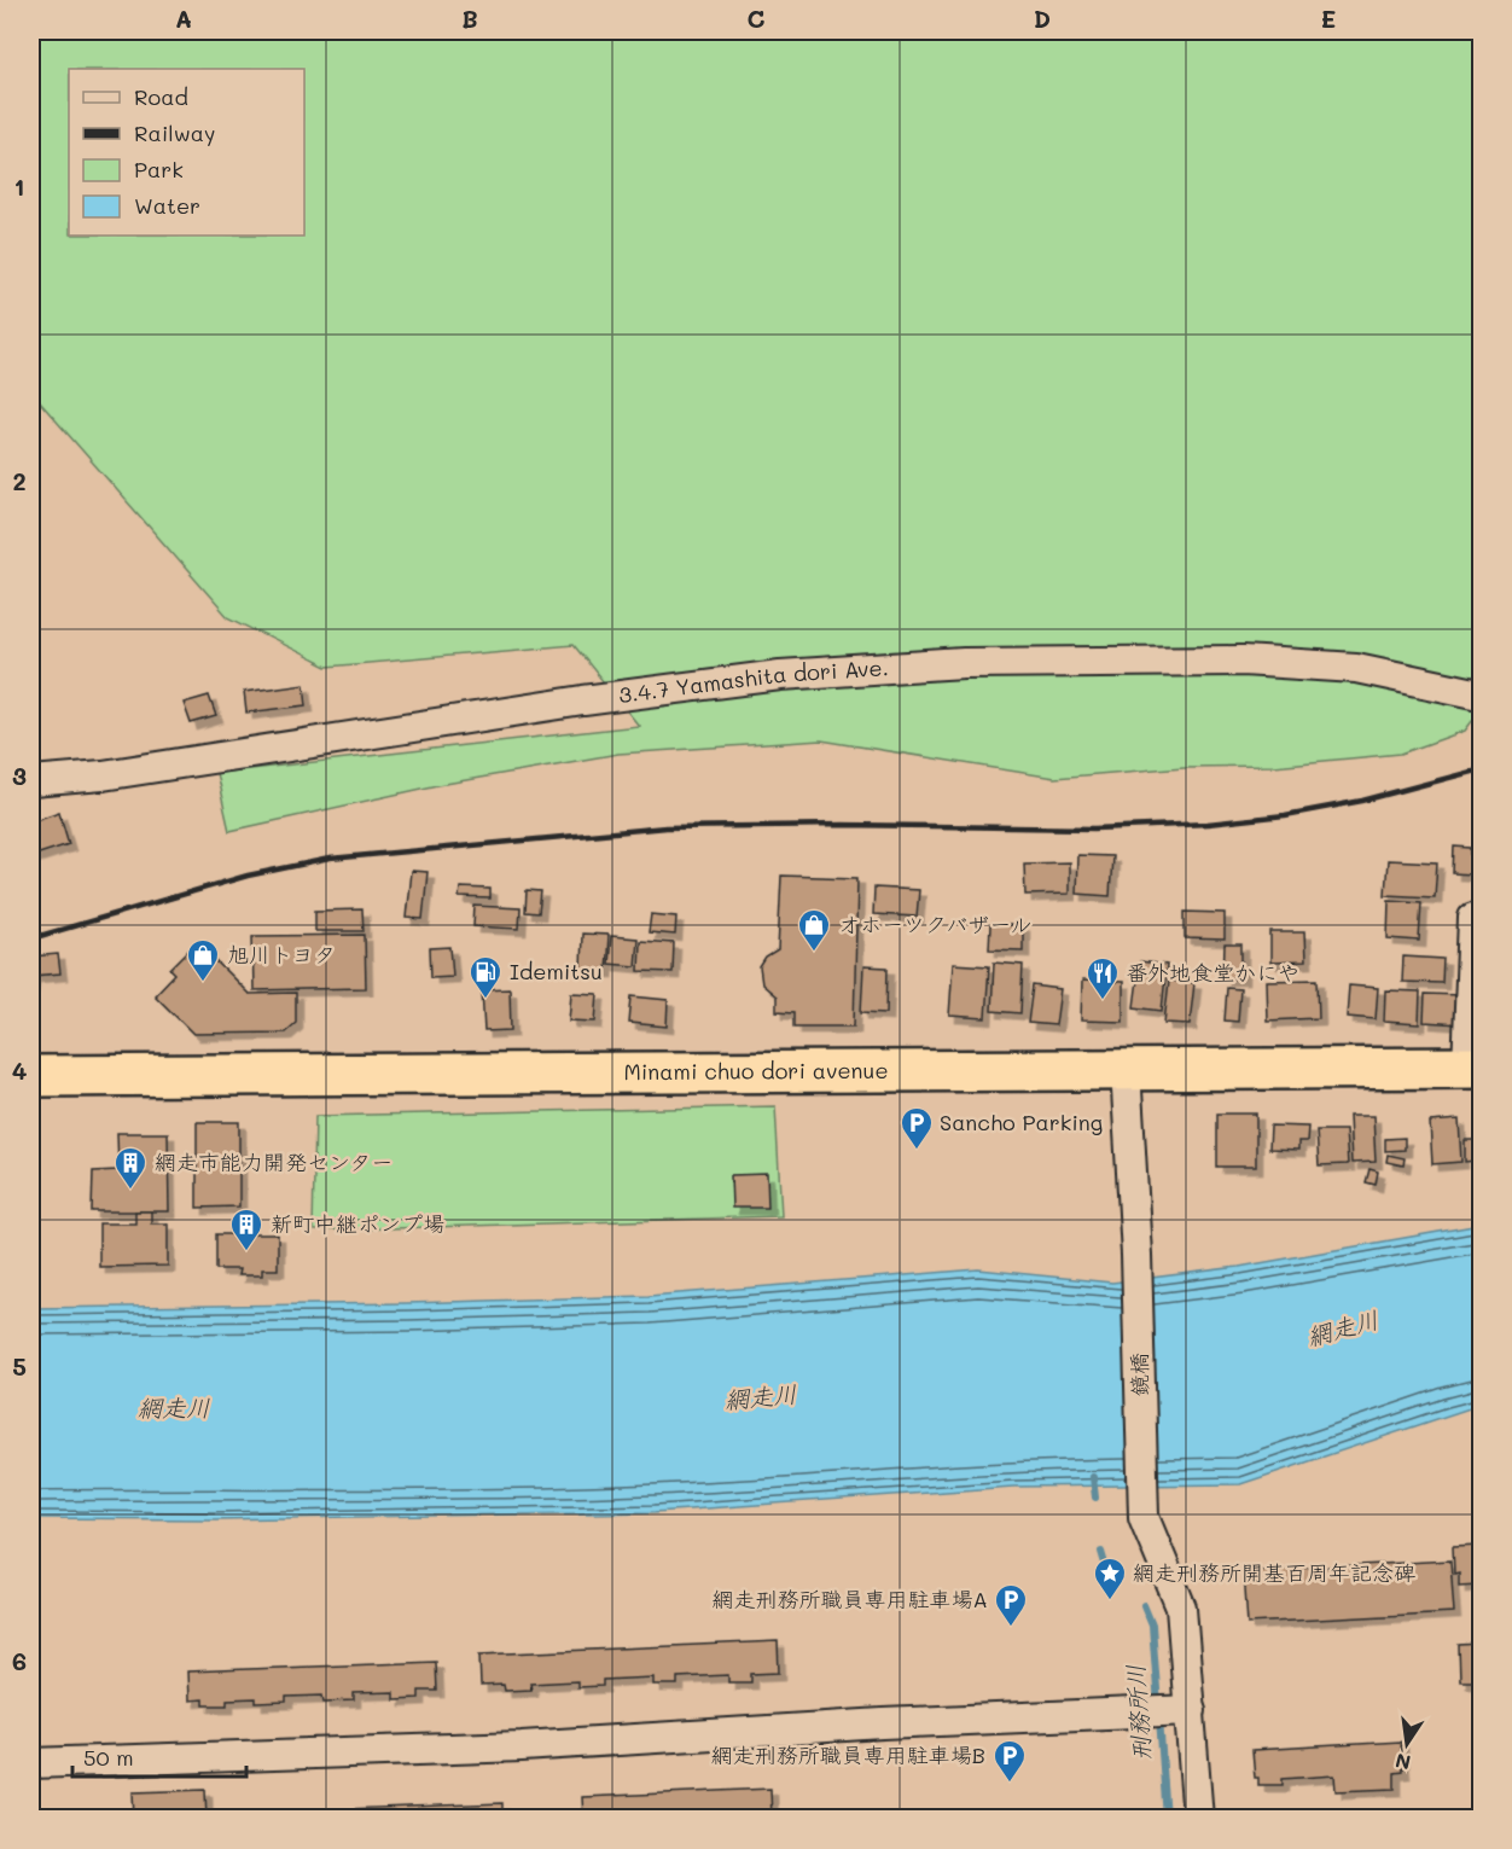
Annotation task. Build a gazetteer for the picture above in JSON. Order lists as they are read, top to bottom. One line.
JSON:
{"streets":{"highway":["Minami chuo dori avenue"],"street":["3.4.7 Yamashita dori Ave.","鏡橋"]},"crossings":[["Minami chuo dori avenue","鏡橋"]],"water":["網走川","刑務所川"],"places":{"shop":["オホーツクバザール","旭川トヨタ"],"fuel station":["Idemitsu"],"restaurant":["番外地食堂かにや"],"parking":["Sancho Parking","網走刑務所職員専用駐車場A","網走刑務所職員専用駐車場B"],"building":["網走市能力開発センター","新町中継ポンプ場"],"place":["網走刑務所開基百周年記念碑"]},"legend":["Road","Railway","Park","Water"],"scale_bar":"50 m","north":"bottom","grid":{"columns":["A","B","C","D","E"],"rows":["1","2","3","4","5","6"]}}
